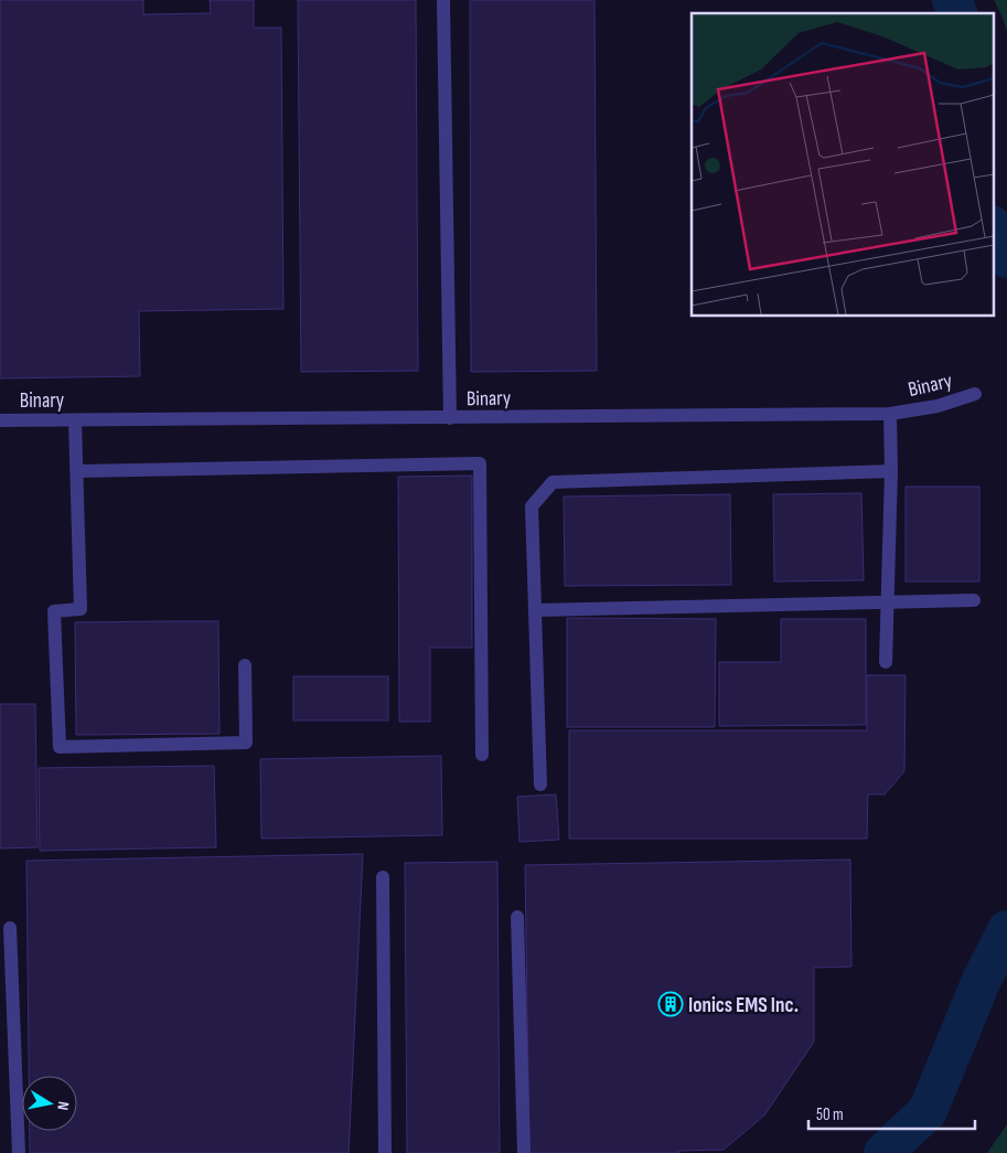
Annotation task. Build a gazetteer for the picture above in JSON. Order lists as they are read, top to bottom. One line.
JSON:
{"streets":{"street":["Binary"]},"places":{"building":["Ionics EMS Inc."]},"scale_bar":"50 m","north":"right"}
